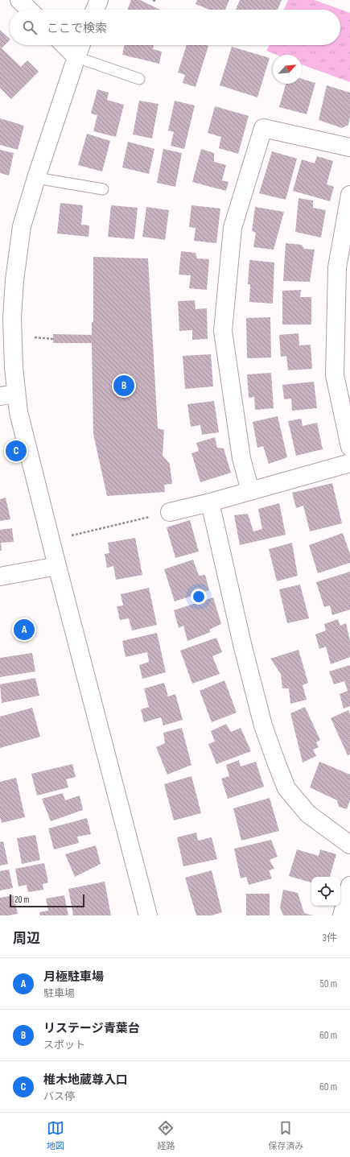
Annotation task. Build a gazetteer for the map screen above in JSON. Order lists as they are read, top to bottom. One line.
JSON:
{"scale_bar":"20 m","north":"top right","page":{"search":"ここで検索","pins":["B","C","A"],"scale":"20 m","heading":["周辺","3件"],"list":[{"mark":"A","name":"月極駐車場","note":"駐車場","value":"50 m"},{"mark":"B","name":"リステージ青葉台","note":"スポット","value":"60 m"},{"mark":"C","name":"椎木地蔵尊入口","note":"バス停","value":"60 m"}],"nav":["地図","経路","保存済み"]}}
